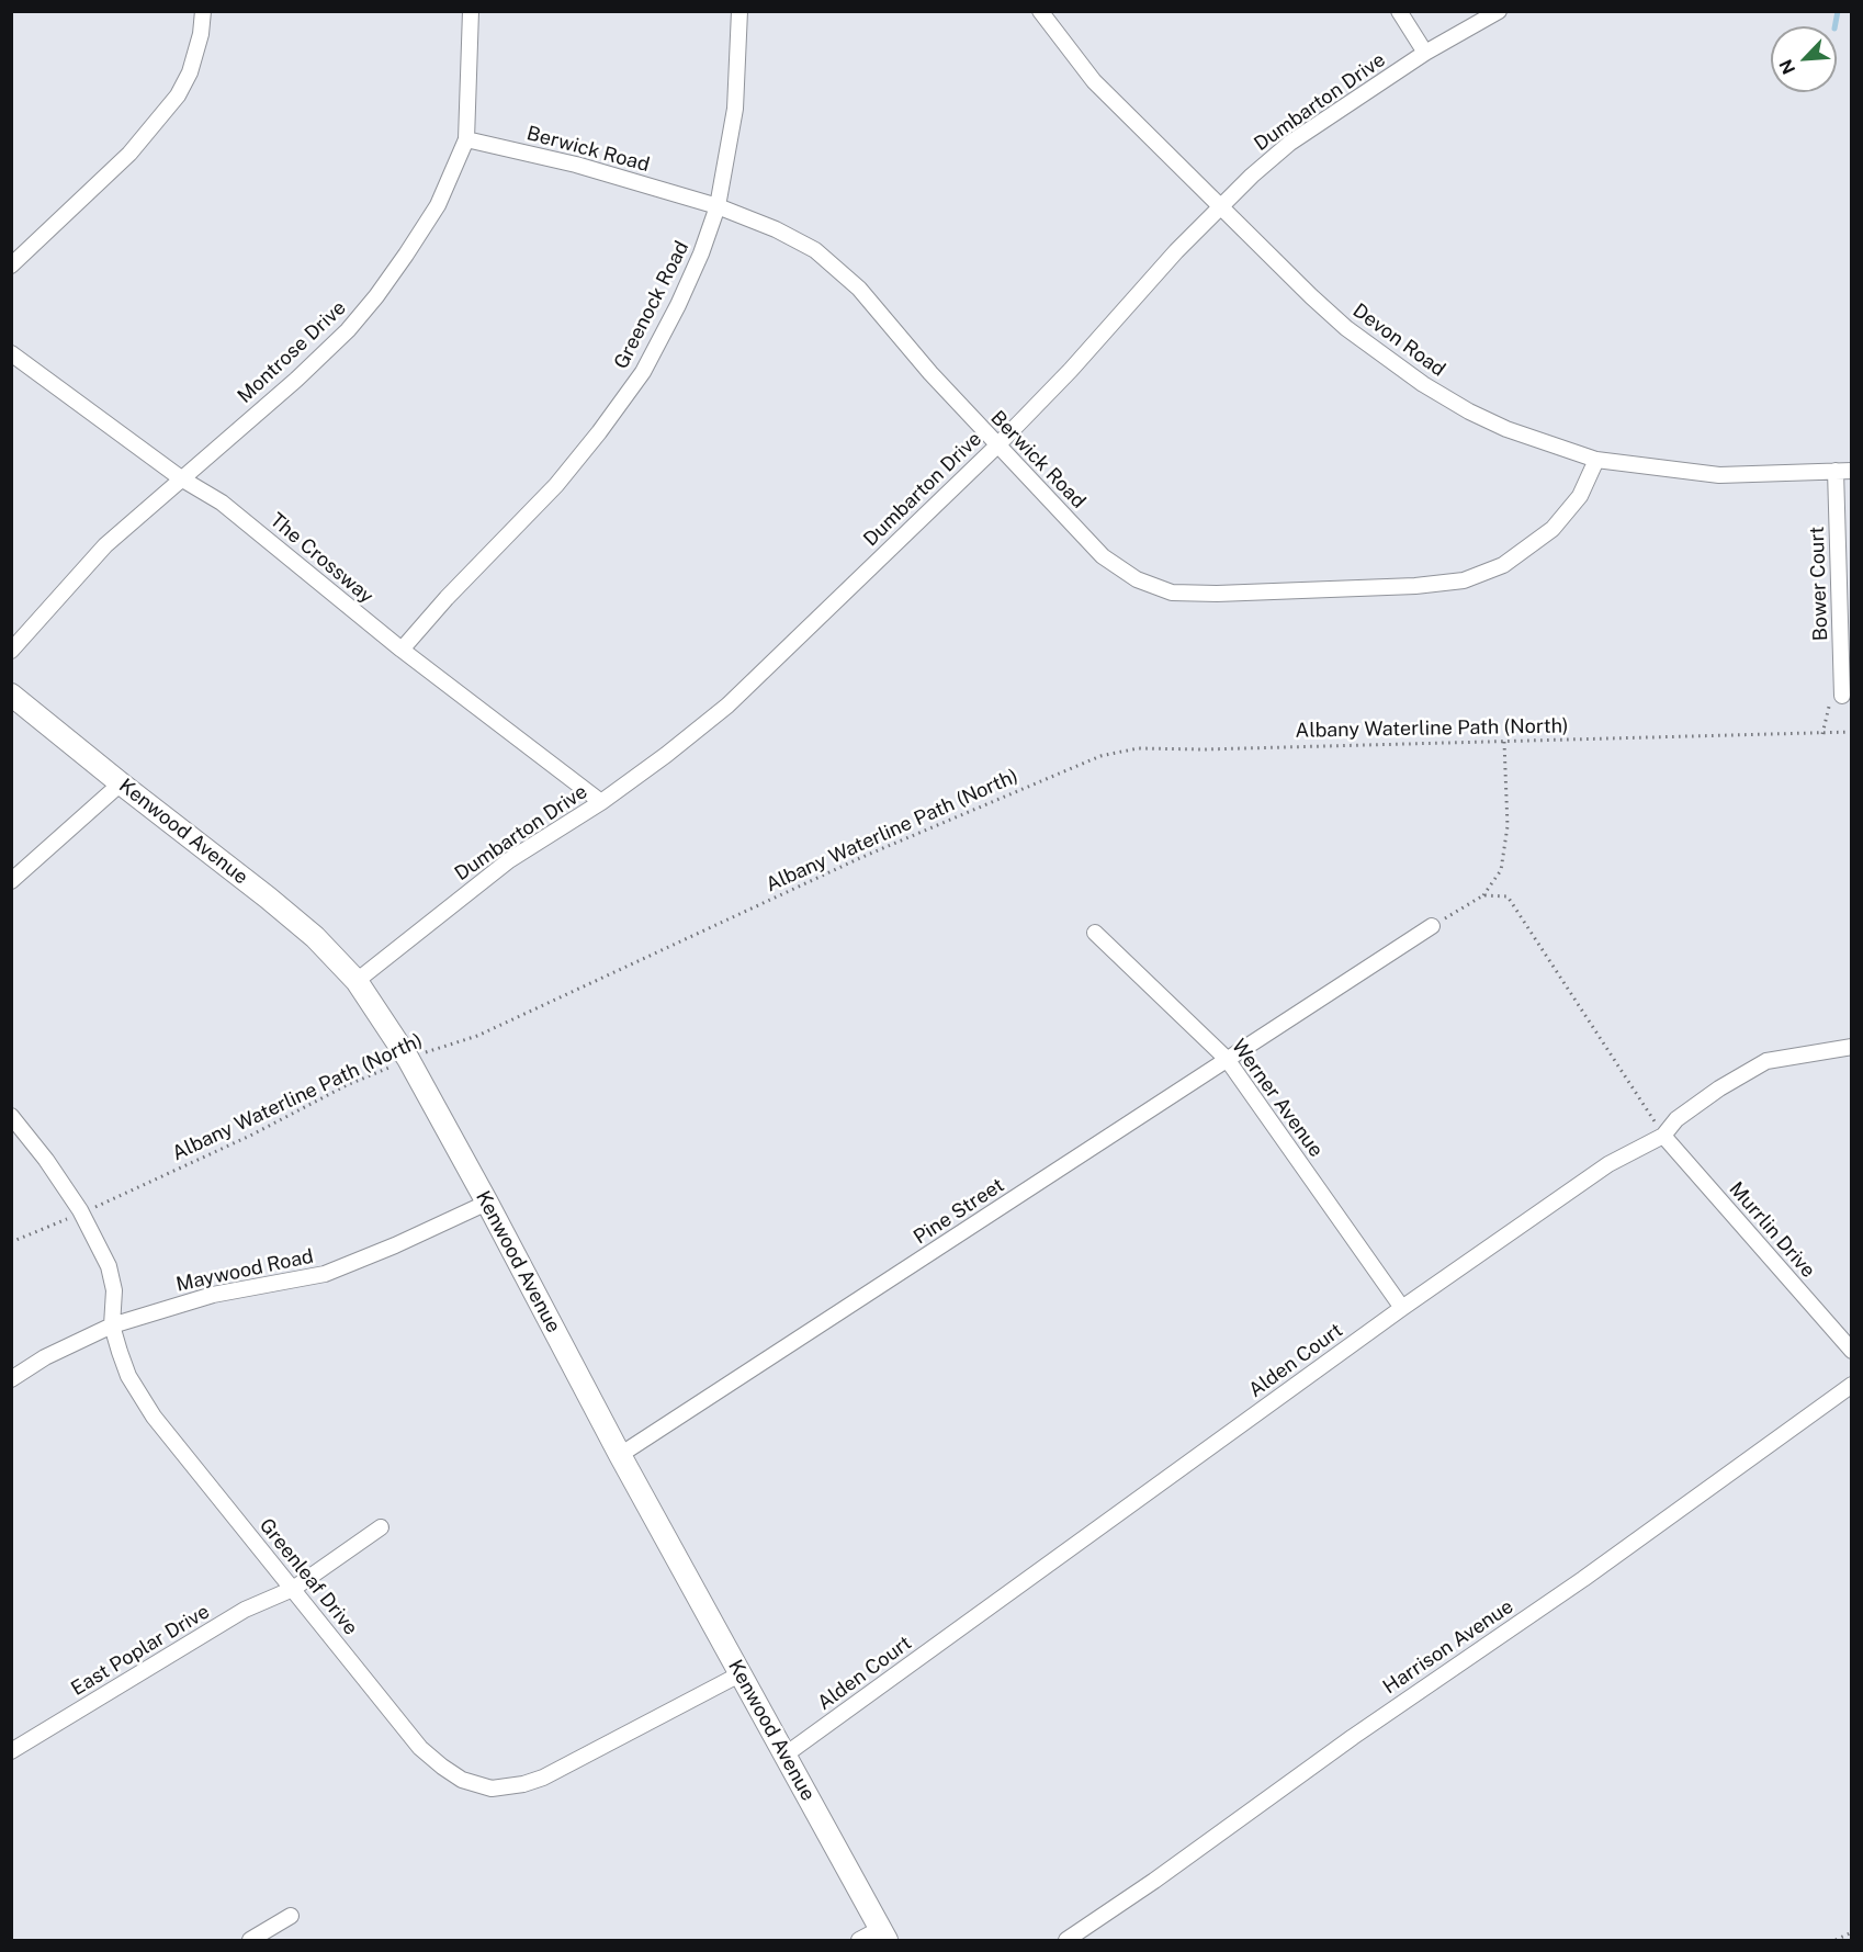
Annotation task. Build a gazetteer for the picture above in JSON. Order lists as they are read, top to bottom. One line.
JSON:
{"streets":{"street":["Dumbarton Drive","Berwick Road","Greenock Road","Devon Road","Montrose Drive","The Crossway","Bower Court","Kenwood Avenue","Werner Avenue","Pine Street","Murrlin Drive","Maywood Road","Alden Court","Greenleaf Drive","Harrison Avenue","East Poplar Drive"],"path":["Albany Waterline Path (North)"]},"crossings":[["Dumbarton Drive","Berwick Road"],["Dumbarton Drive","Devon Road"],["Dumbarton Drive","The Crossway"],["Dumbarton Drive","Kenwood Avenue"],["Berwick Road","Greenock Road"],["Berwick Road","Devon Road"],["Berwick Road","Montrose Drive"],["Greenock Road","The Crossway"],["Devon Road","Bower Court"],["Montrose Drive","The Crossway"],["Albany Waterline Path (North)","Kenwood Avenue"],["Albany Waterline Path (North)","Greenleaf Drive"],["Kenwood Avenue","Pine Street"],["Kenwood Avenue","Maywood Road"],["Kenwood Avenue","Alden Court"],["Kenwood Avenue","Greenleaf Drive"],["Werner Avenue","Pine Street"],["Werner Avenue","Alden Court"],["Murrlin Drive","Alden Court"],["Maywood Road","Greenleaf Drive"],["Greenleaf Drive","East Poplar Drive"]],"north":"bottom left"}
